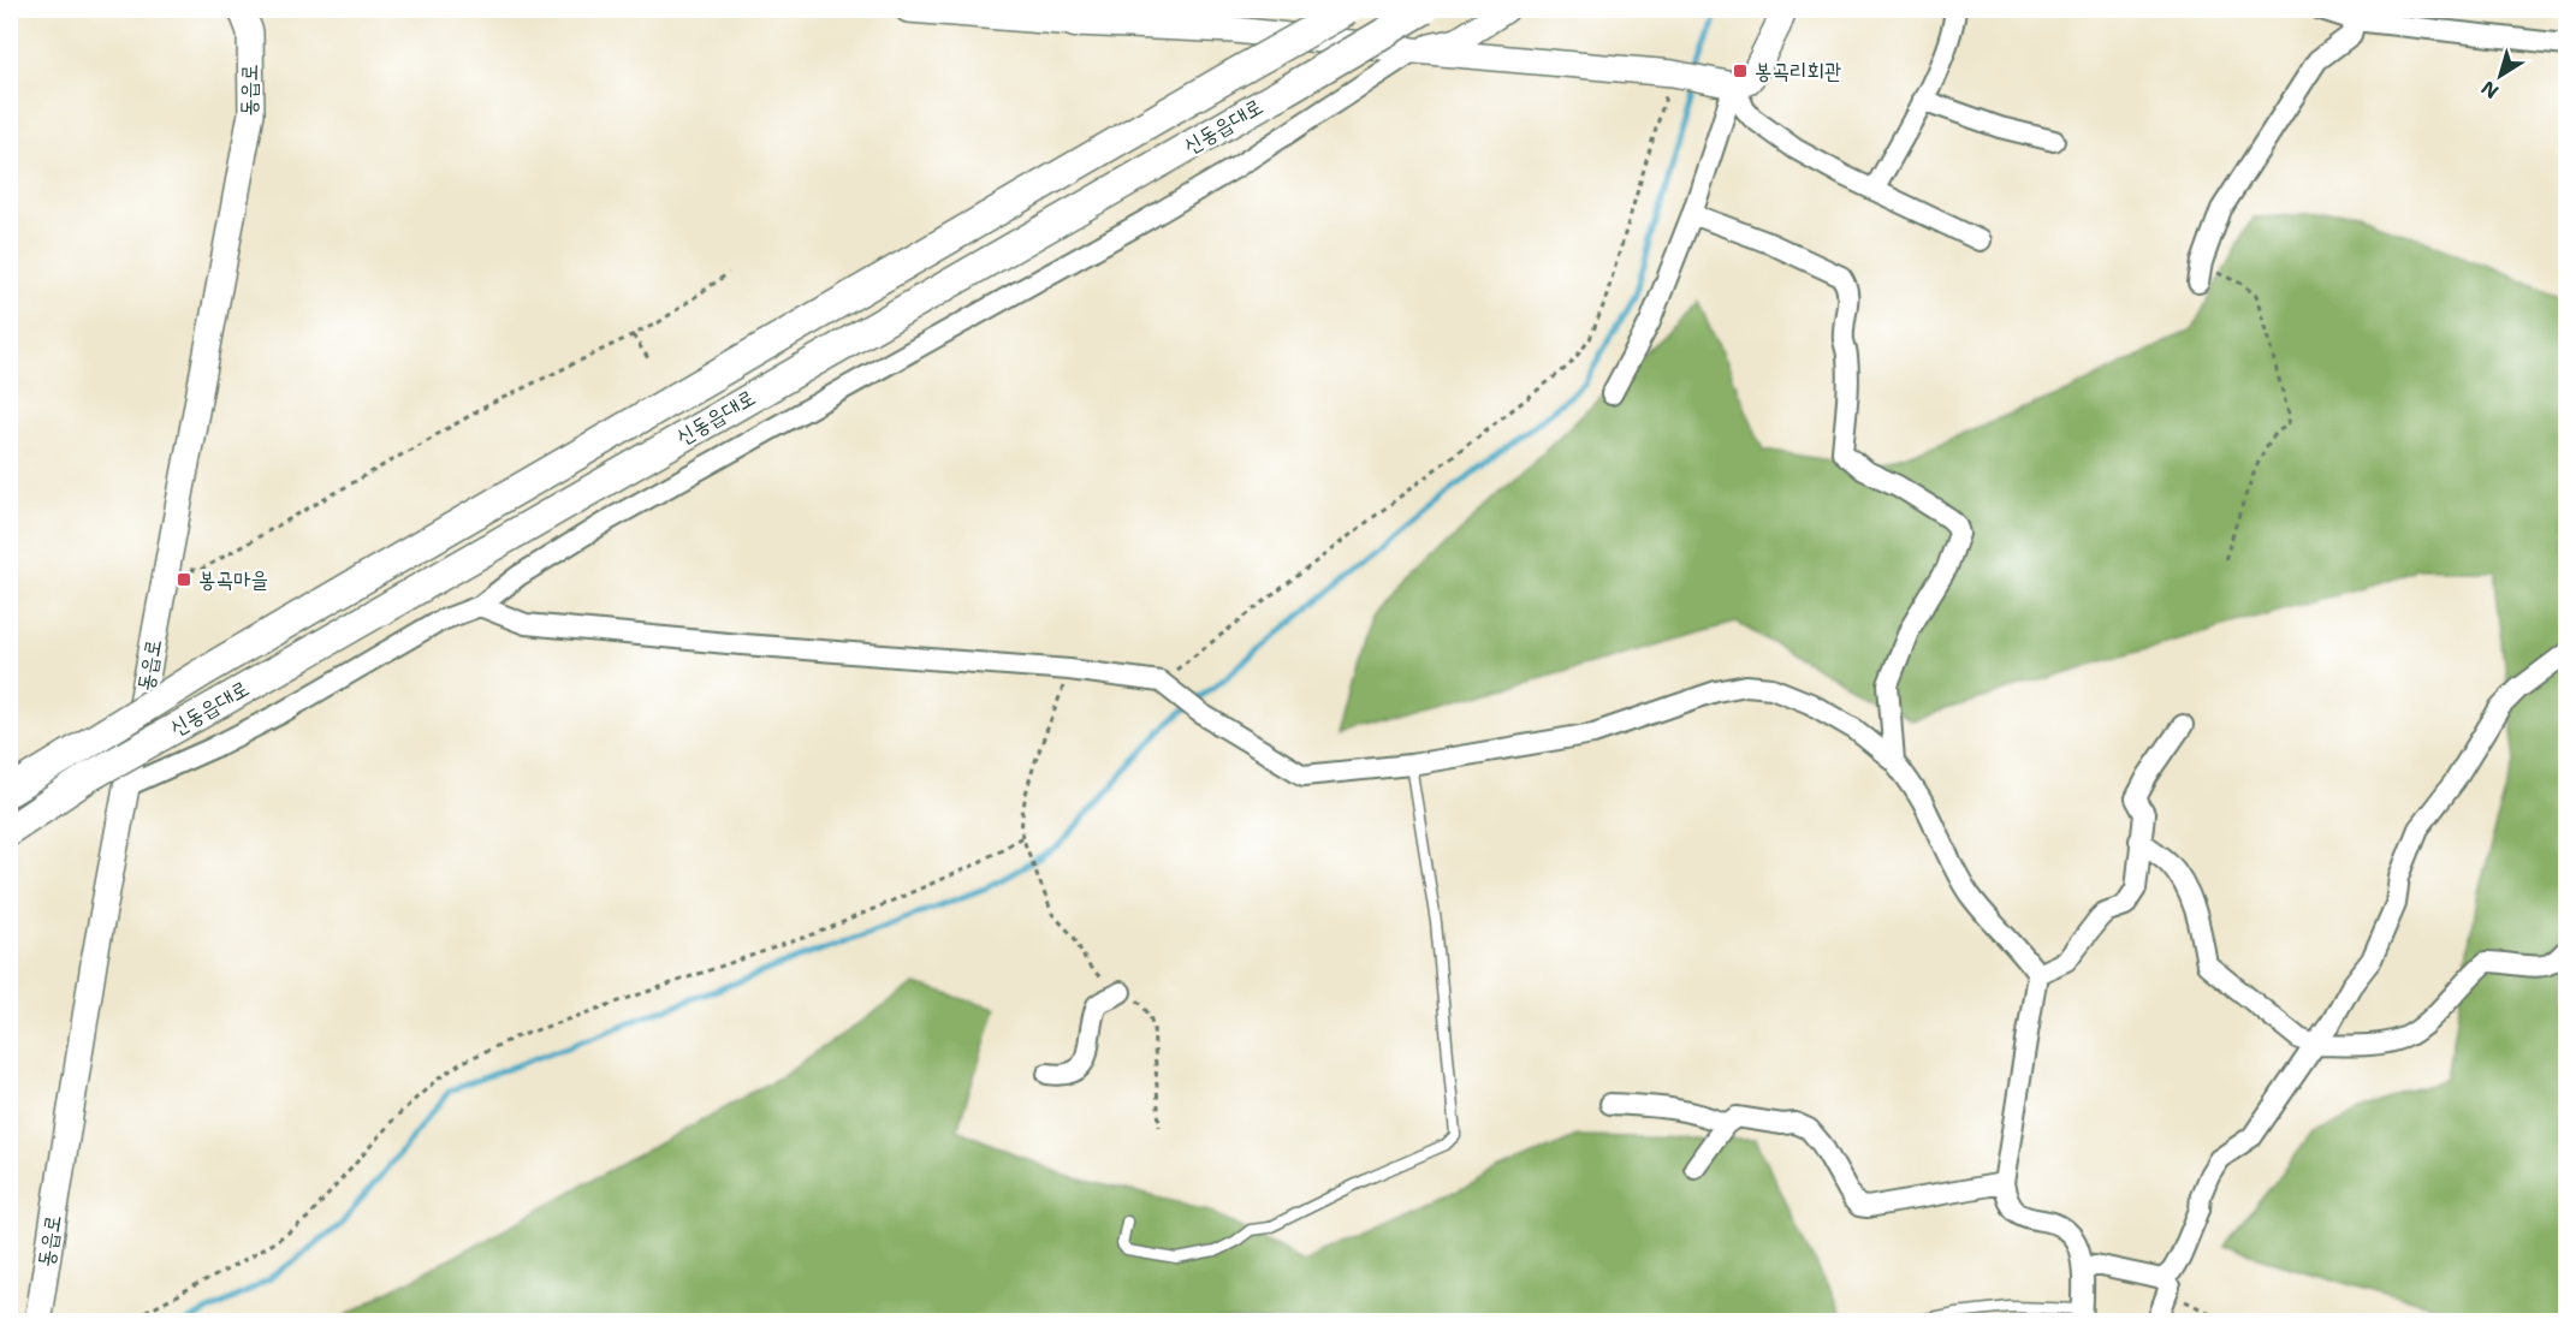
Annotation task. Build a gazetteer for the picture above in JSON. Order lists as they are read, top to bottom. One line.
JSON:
{"streets":{"main road":["신동읍대로"],"street":["동읍로"]},"places":{"transit":["봉곡리회관","봉곡마을"]},"north":"bottom left"}
